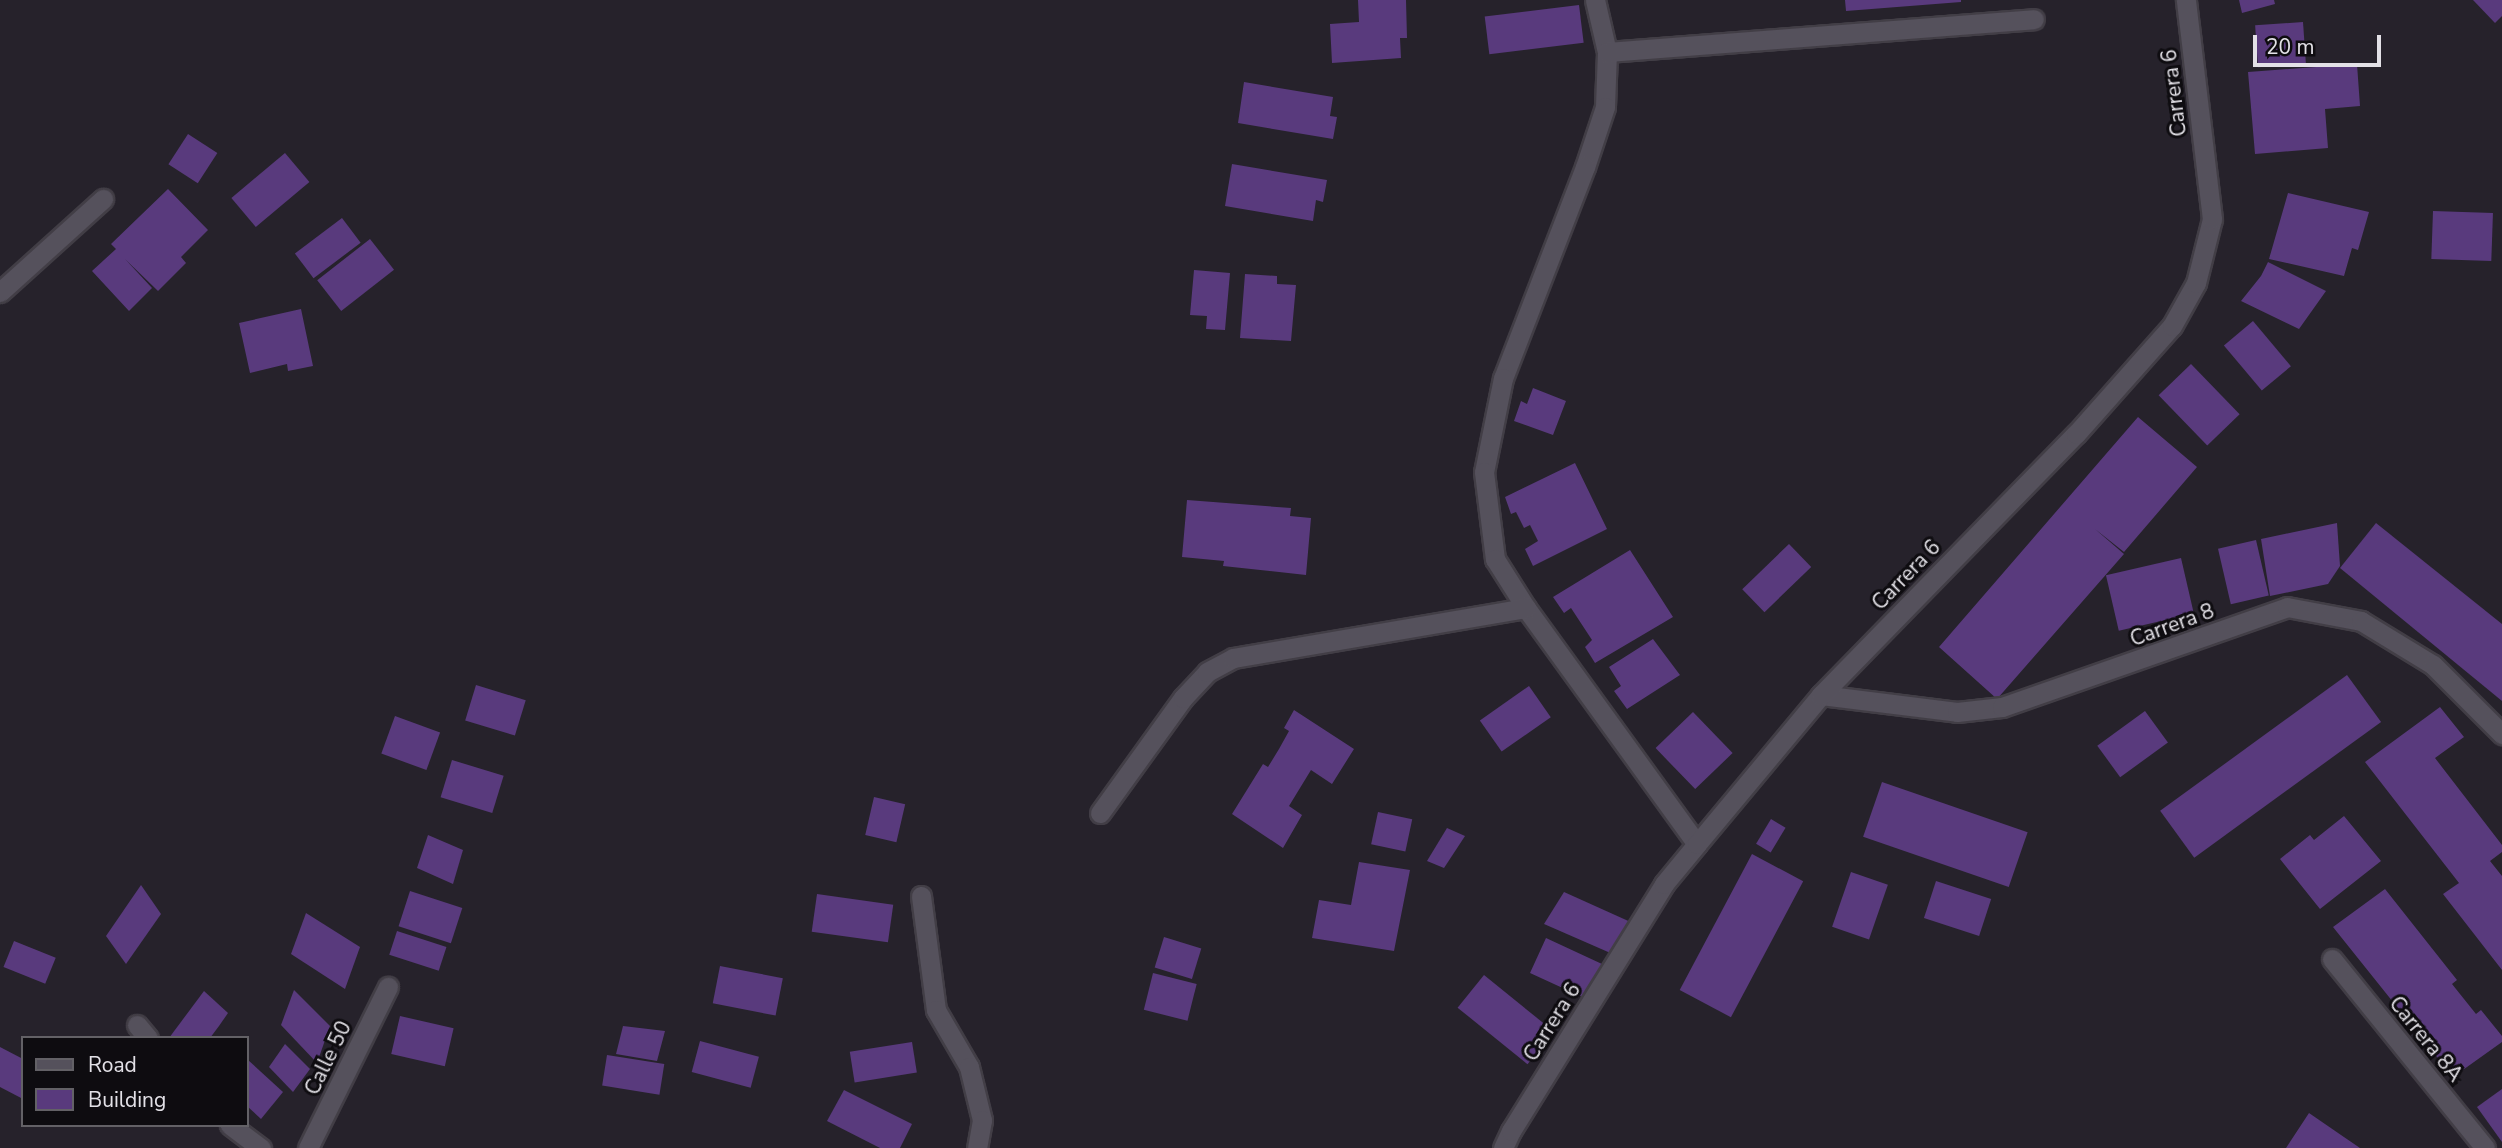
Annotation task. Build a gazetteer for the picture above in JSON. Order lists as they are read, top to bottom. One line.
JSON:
{"streets":{"street":["Carrera 6","Carrera 8","Carrera 8A","Calle 50"]},"crossings":[["Carrera 6","Carrera 8"]],"legend":["Road","Building"],"scale_bar":"20 m"}
